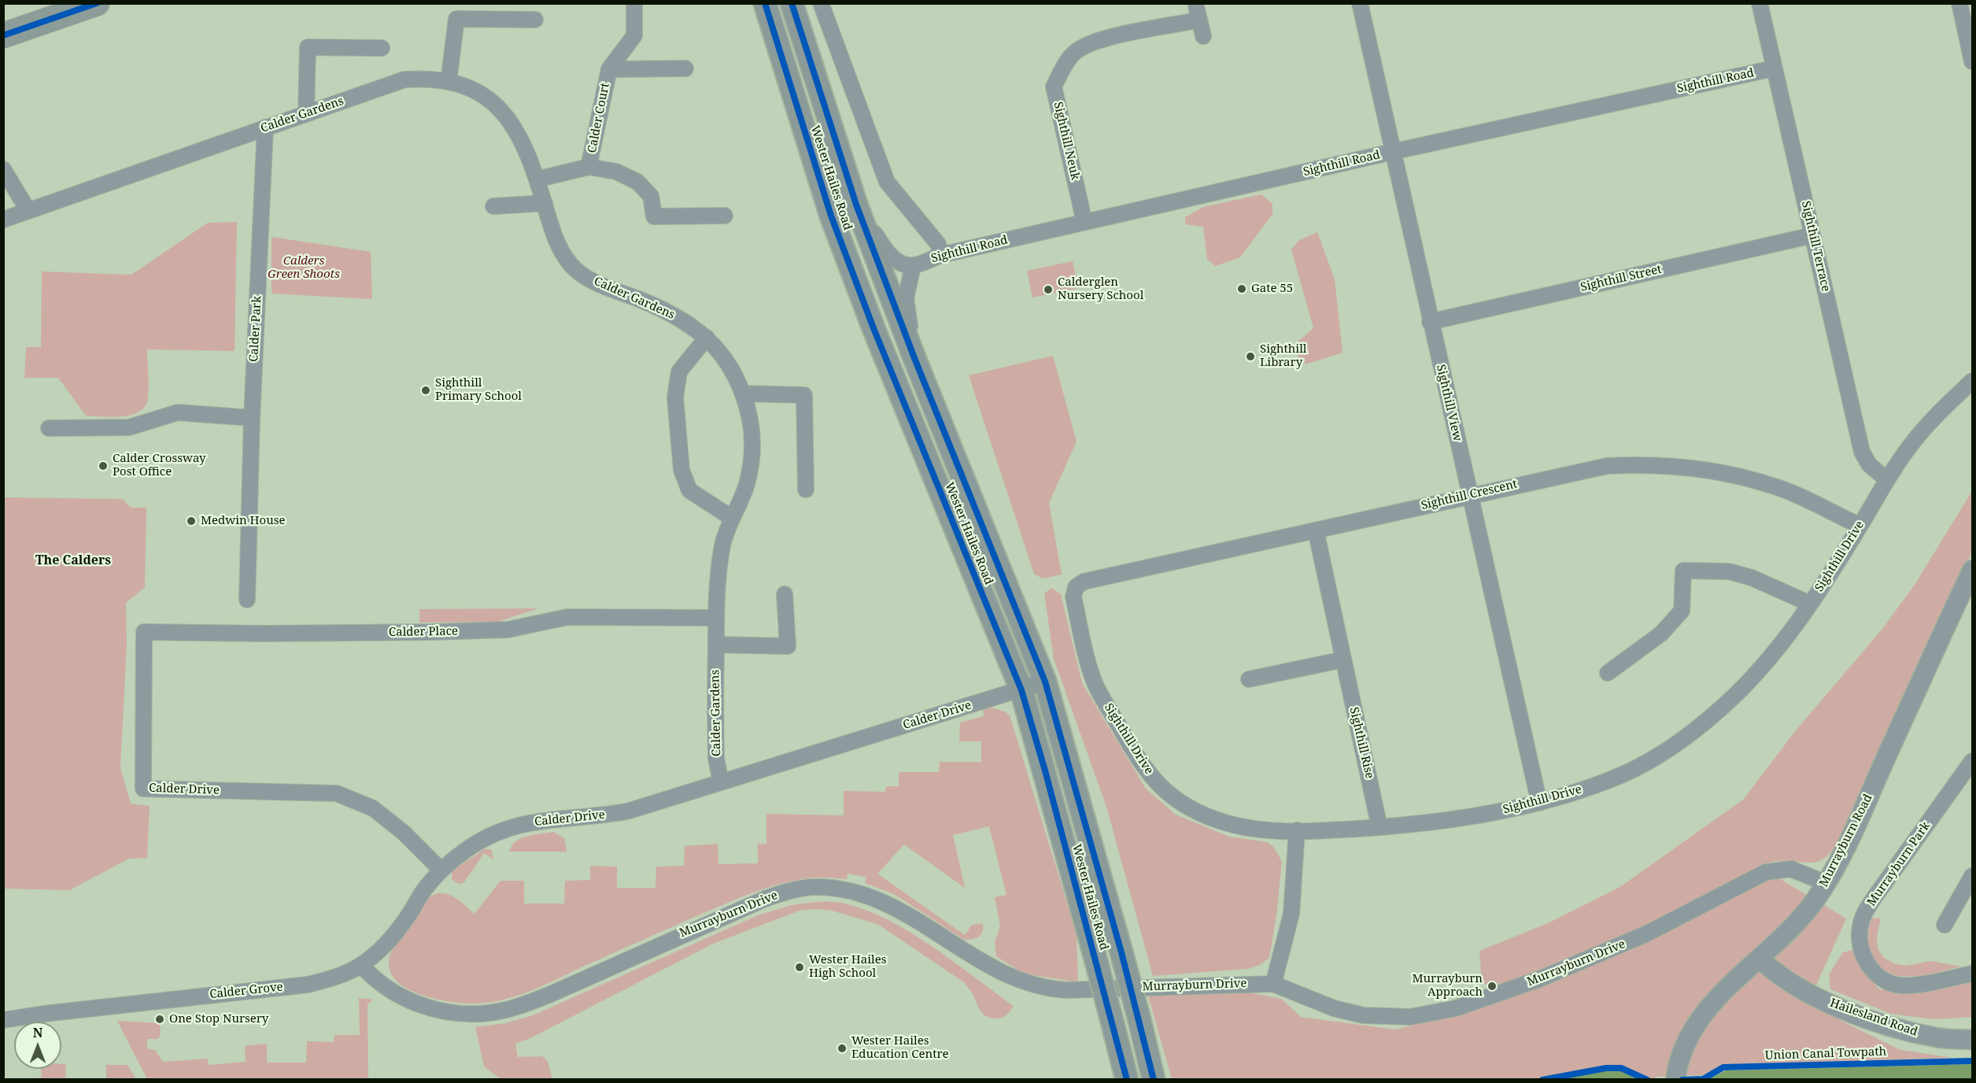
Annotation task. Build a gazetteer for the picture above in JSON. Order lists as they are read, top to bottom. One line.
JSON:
{"streets":{"main road":["Wester Hailes Road"],"street":["Sighthill Road","Calder Gardens","Calder Court","Sighthill Neuk","Sighthill Terrace","Sighthill Street","Calder Park","Sighthill View","Sighthill Crescent","Sighthill Drive","Calder Place","Calder Drive","Sighthill Rise","Murrayburn Road","Murrayburn Park","Murrayburn Drive","Calder Grove","Hailesland Road"],"cycle path":["Union Canal Towpath"]},"crossings":[["Sighthill Road","Sighthill Neuk"],["Sighthill Road","Sighthill Terrace"],["Sighthill Road","Sighthill View"],["Calder Gardens","Calder Court"],["Calder Gardens","Calder Park"],["Calder Gardens","Calder Place"],["Calder Gardens","Calder Drive"],["Wester Hailes Road","Calder Drive"],["Sighthill Terrace","Sighthill Street"],["Sighthill Terrace","Sighthill Drive"],["Sighthill Street","Sighthill View"],["Sighthill View","Sighthill Crescent"],["Sighthill View","Sighthill Drive"],["Sighthill Crescent","Sighthill Drive"],["Sighthill Crescent","Sighthill Rise"],["Sighthill Drive","Sighthill Rise"],["Calder Place","Calder Drive"],["Calder Drive","Calder Grove"],["Murrayburn Road","Murrayburn Drive"],["Murrayburn Road","Hailesland Road"],["Murrayburn Drive","Calder Grove"]],"districts":["The Calders"],"parks":["Calders Green Shoots"],"places":["Gate 55","Calderglen Nursery School","Sighthill Library","Sighthill Primary School","Calder Crossway Post Office","Medwin House","Wester Hailes High School","Murrayburn Approach","One Stop Nursery","Wester Hailes Education Centre"],"north":"top"}
